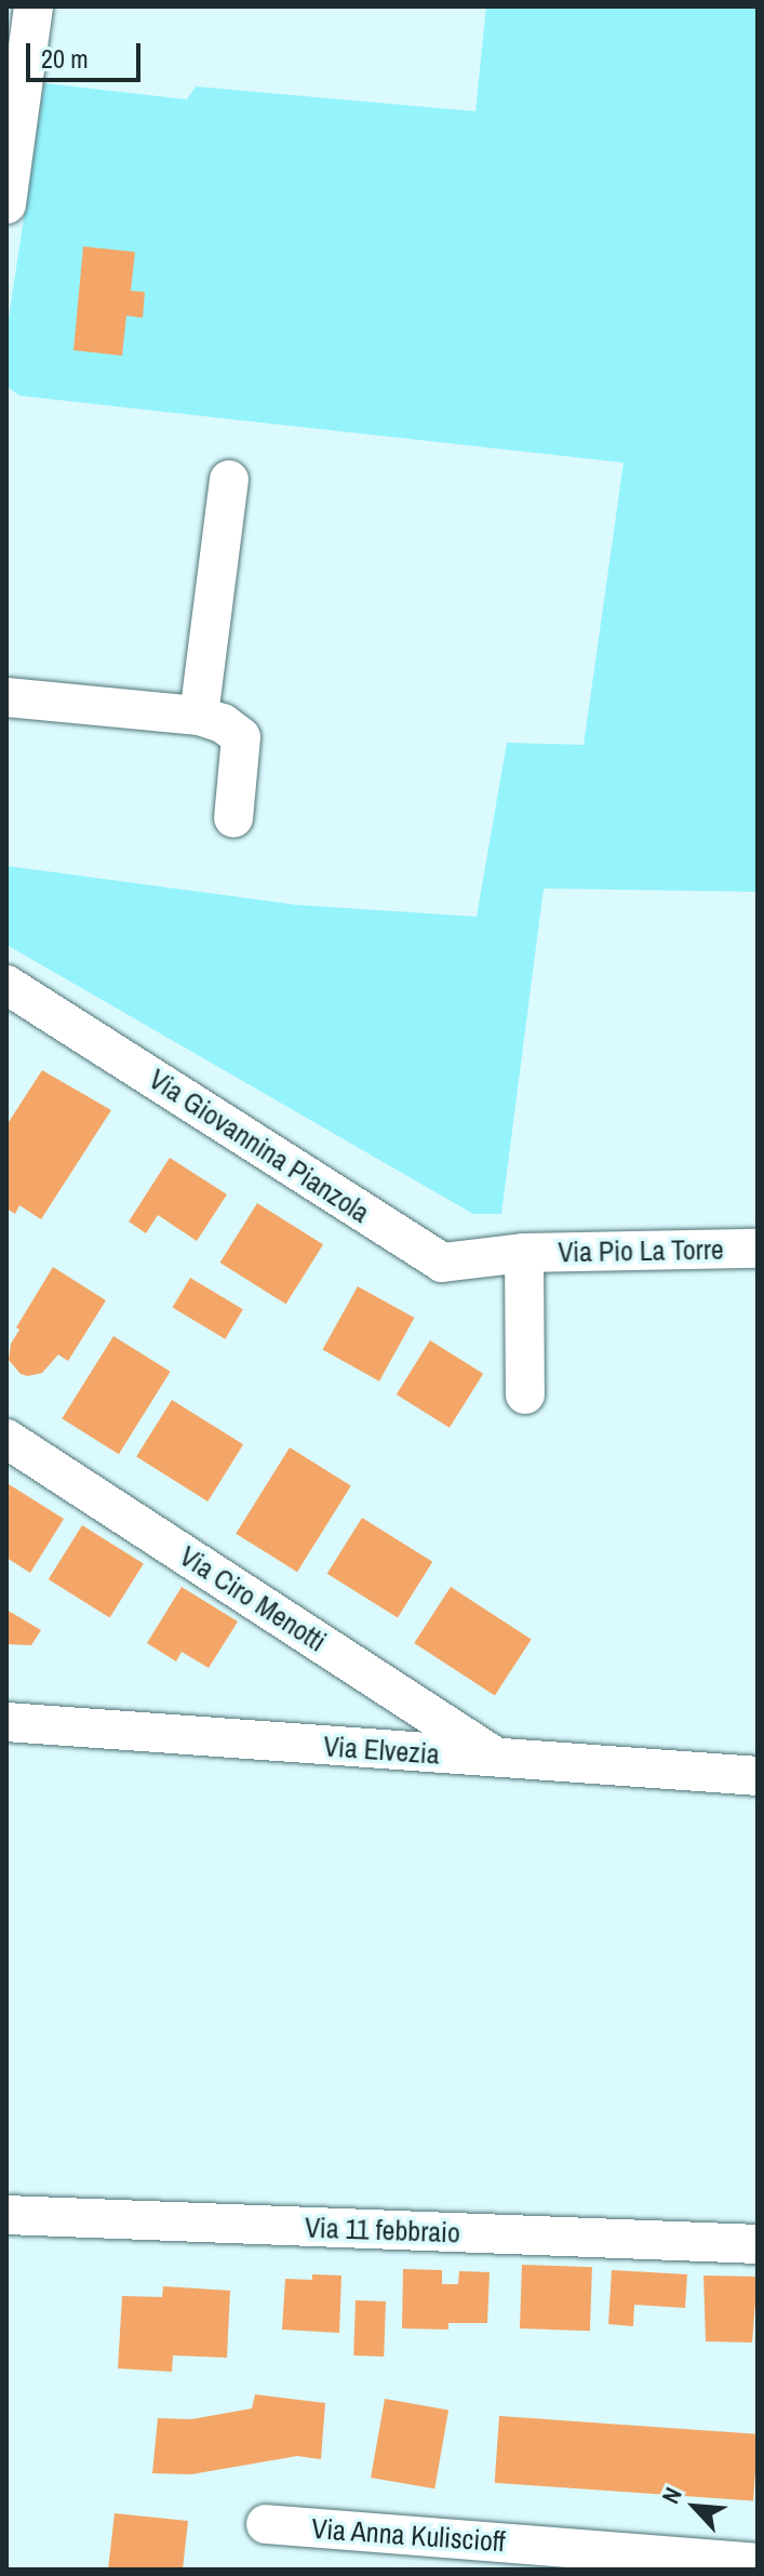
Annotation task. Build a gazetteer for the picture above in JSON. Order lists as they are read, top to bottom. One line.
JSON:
{"streets":{"street":["Via Giovannina Pianzola","Via Pio La Torre","Via Ciro Menotti","Via Elvezia","Via 11 febbraio","Via Anna Kuliscioff"]},"crossings":[["Via Giovannina Pianzola","Via Pio La Torre"],["Via Ciro Menotti","Via Elvezia"]],"scale_bar":"20 m","north":"top left"}
